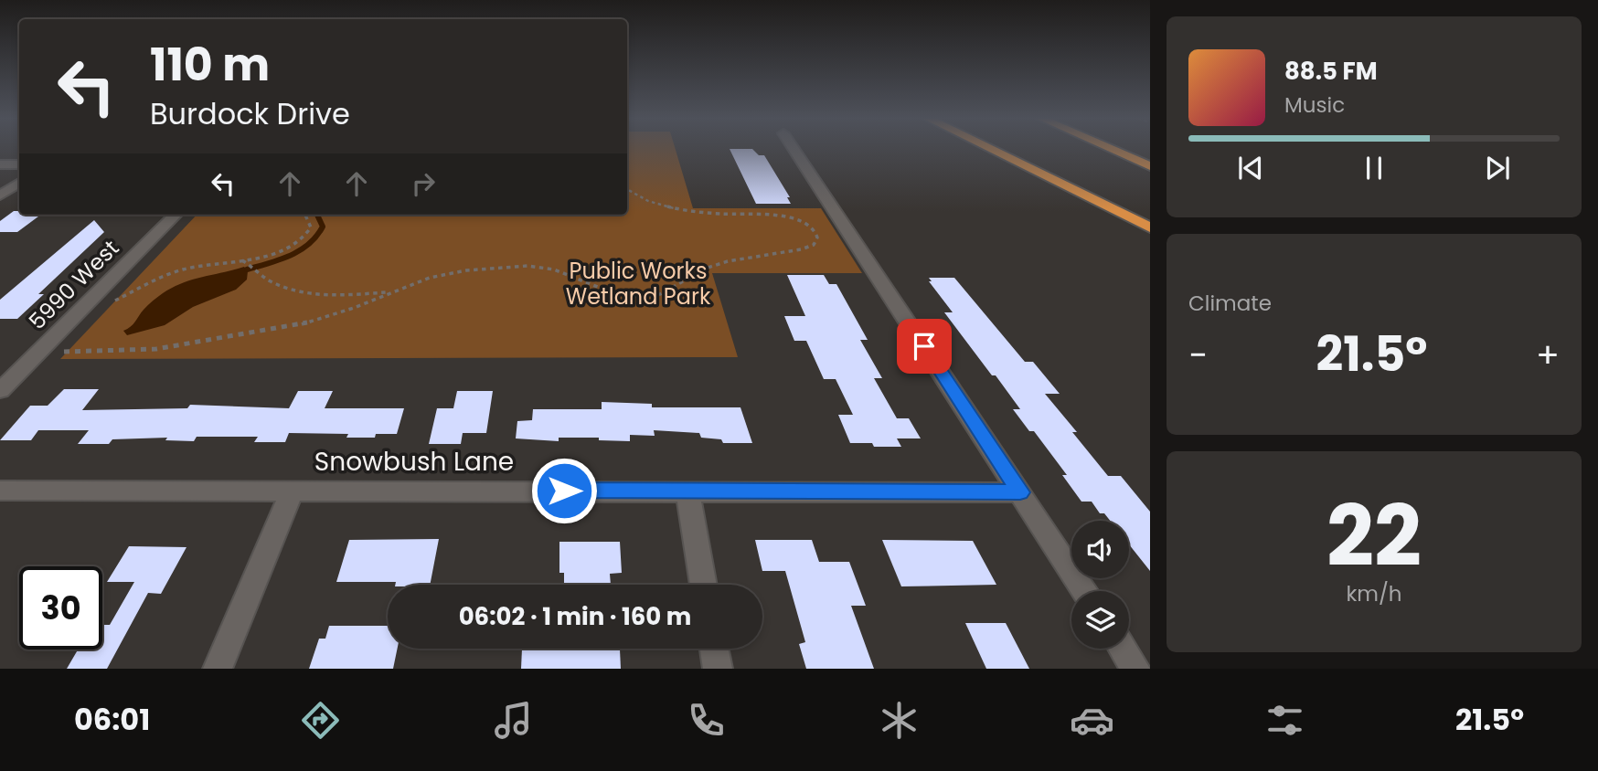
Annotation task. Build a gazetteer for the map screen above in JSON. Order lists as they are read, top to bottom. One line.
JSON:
{"streets":{"street":["5990 West","Snowbush Lane"]},"parks":["Public Works Wetland Park"],"page":{"turn":["110 m","Burdock Drive"],"song":["88.5 FM","Music"],"tile":["Climate",["22","km/h"]],"heat":["−","21.5°","+"],"limit":"30","trip":"06:02 · 1 min · 160 m","tabs":["06:01","21.5°"]}}
